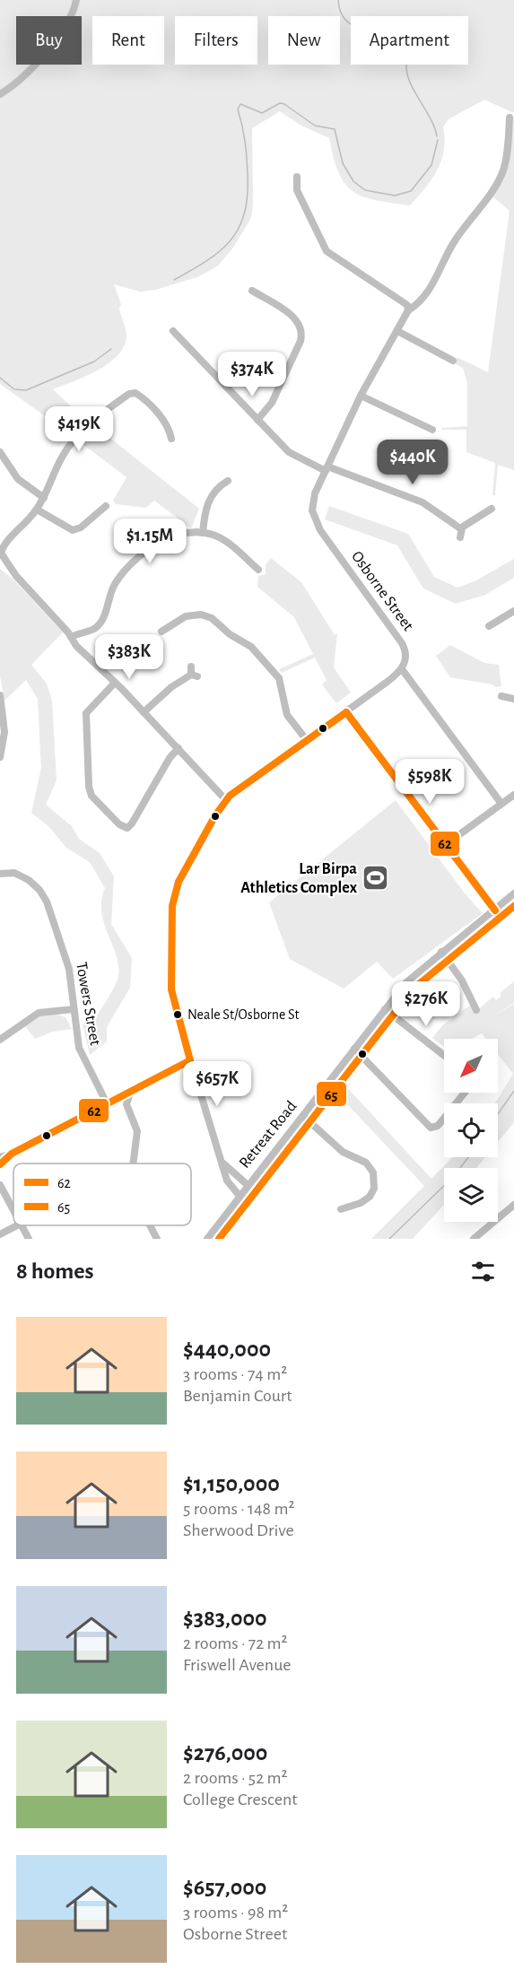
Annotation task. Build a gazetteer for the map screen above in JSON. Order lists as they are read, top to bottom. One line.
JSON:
{"streets":{"street":["Osborne Street","Towers Street","Retreat Road"]},"places":{"sports":["Lar Birpa Athletics Complex"],"other":["Neale St/Osborne St"]},"lines":["transit line 62","transit line 65"],"legend":["62","65"],"north":"bottom left","page":{"chip":["Buy","Rent","Filters","New","Apartment"],"price":["$374K","$419K","$440K","$1.15M","$383K","$598K","$276K","$657K"],"heading":"8 homes","list":[{"name":"$440,000","note":"3 rooms · 74 m² · Benjamin Court"},{"name":"$1,150,000","note":"5 rooms · 148 m² · Sherwood Drive"},{"name":"$383,000","note":"2 rooms · 72 m² · Friswell Avenue"},{"name":"$276,000","note":"2 rooms · 52 m² · College Crescent"},{"name":"$657,000","note":"3 rooms · 98 m² · Osborne Street"}]}}
